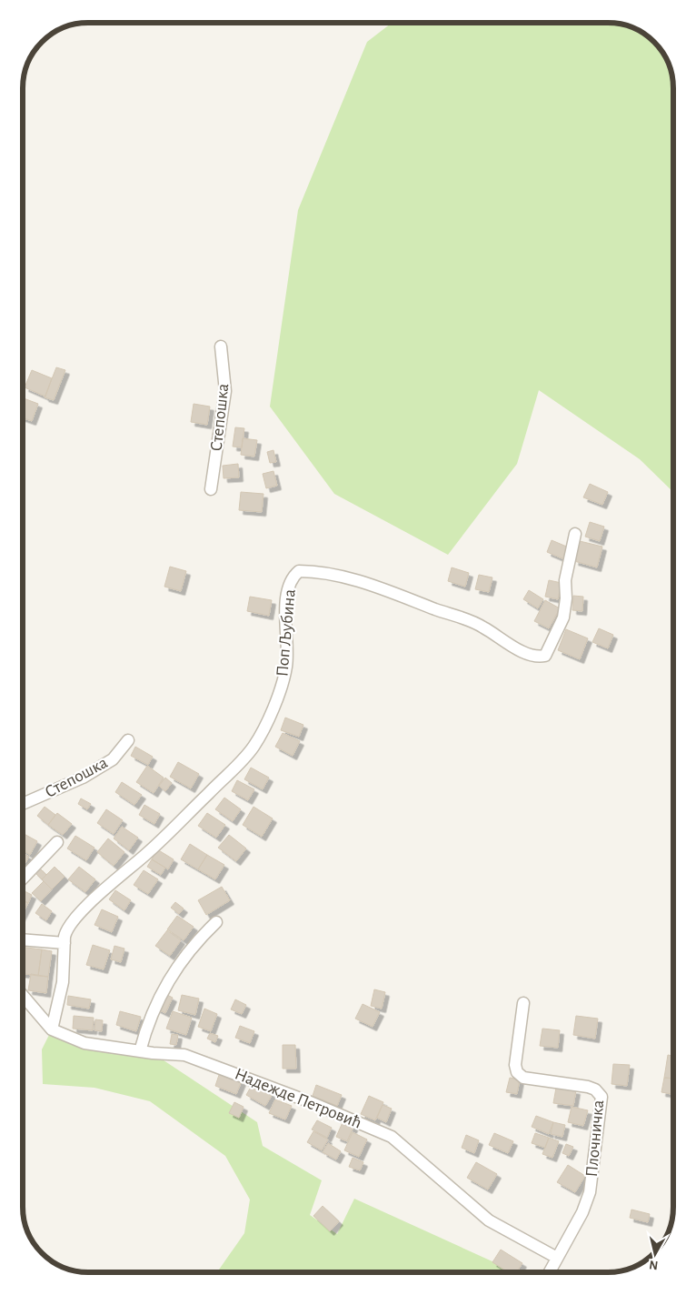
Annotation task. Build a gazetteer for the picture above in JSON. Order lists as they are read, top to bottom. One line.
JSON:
{"streets":{"street":["Степошка","Поп Љубина","Надежде Петровић","Плочничка"]},"crossings":[["Поп Љубина","Надежде Петровић"],["Надежде Петровић","Плочничка"]],"north":"bottom"}
